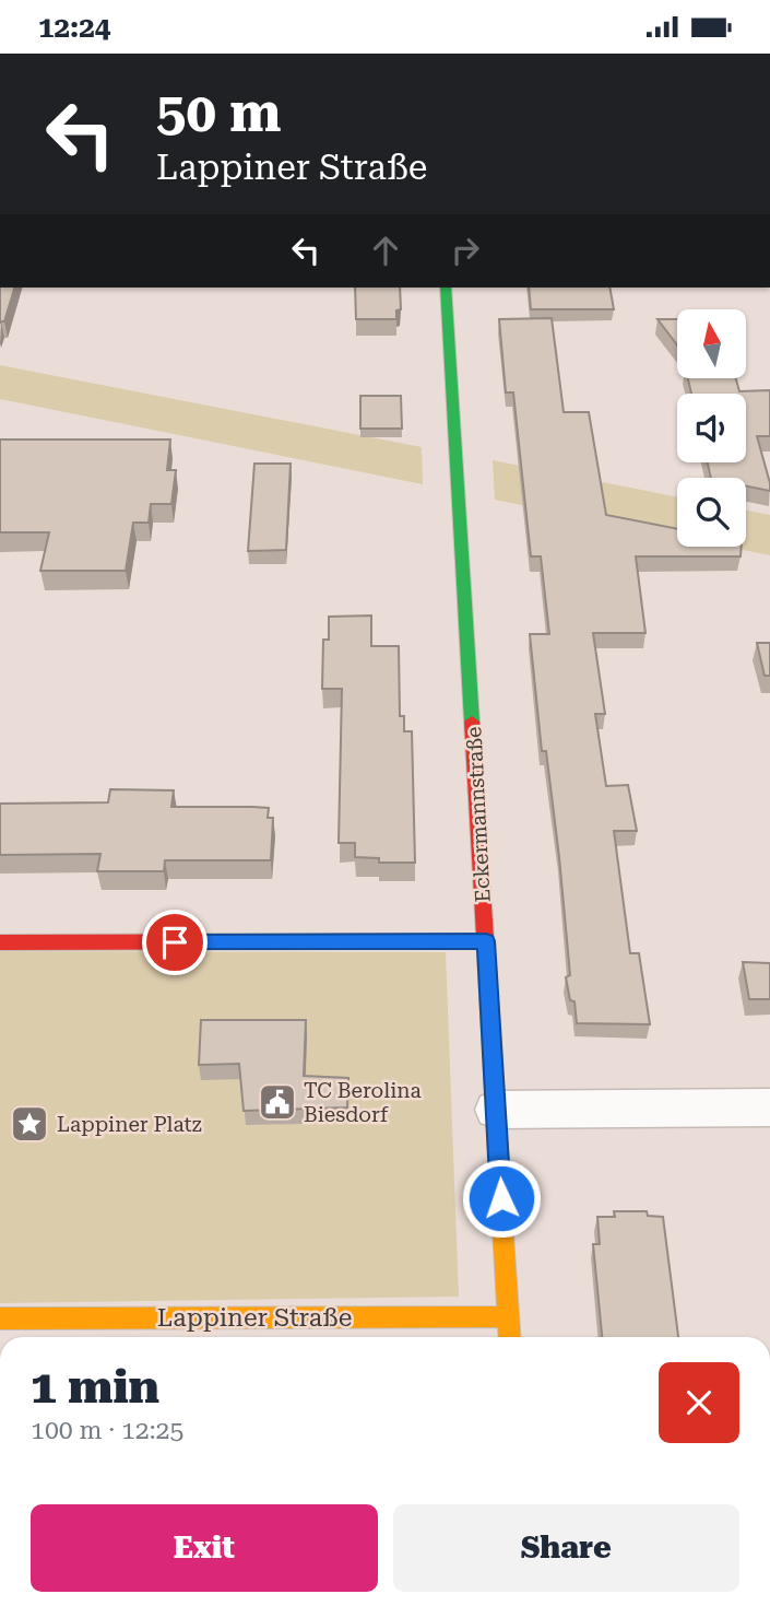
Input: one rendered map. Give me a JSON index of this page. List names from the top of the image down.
{
  "streets": {
    "street": ["Eckermannstraße", "Lappiner Straße"]
  },
  "crossings": [
    ["Eckermannstraße", "Lappiner Straße"]
  ],
  "places": {
    "public building": ["TC Berolina Biesdorf"],
    "place": ["Lappiner Platz"]
  },
  "north": "top",
  "page": {
    "status": "12:24",
    "turn": ["50 m", "Lappiner Straße"],
    "heading": ["1 min", "100 m · 12:25"],
    "buttons": ["Exit", "Share"]
  }
}
